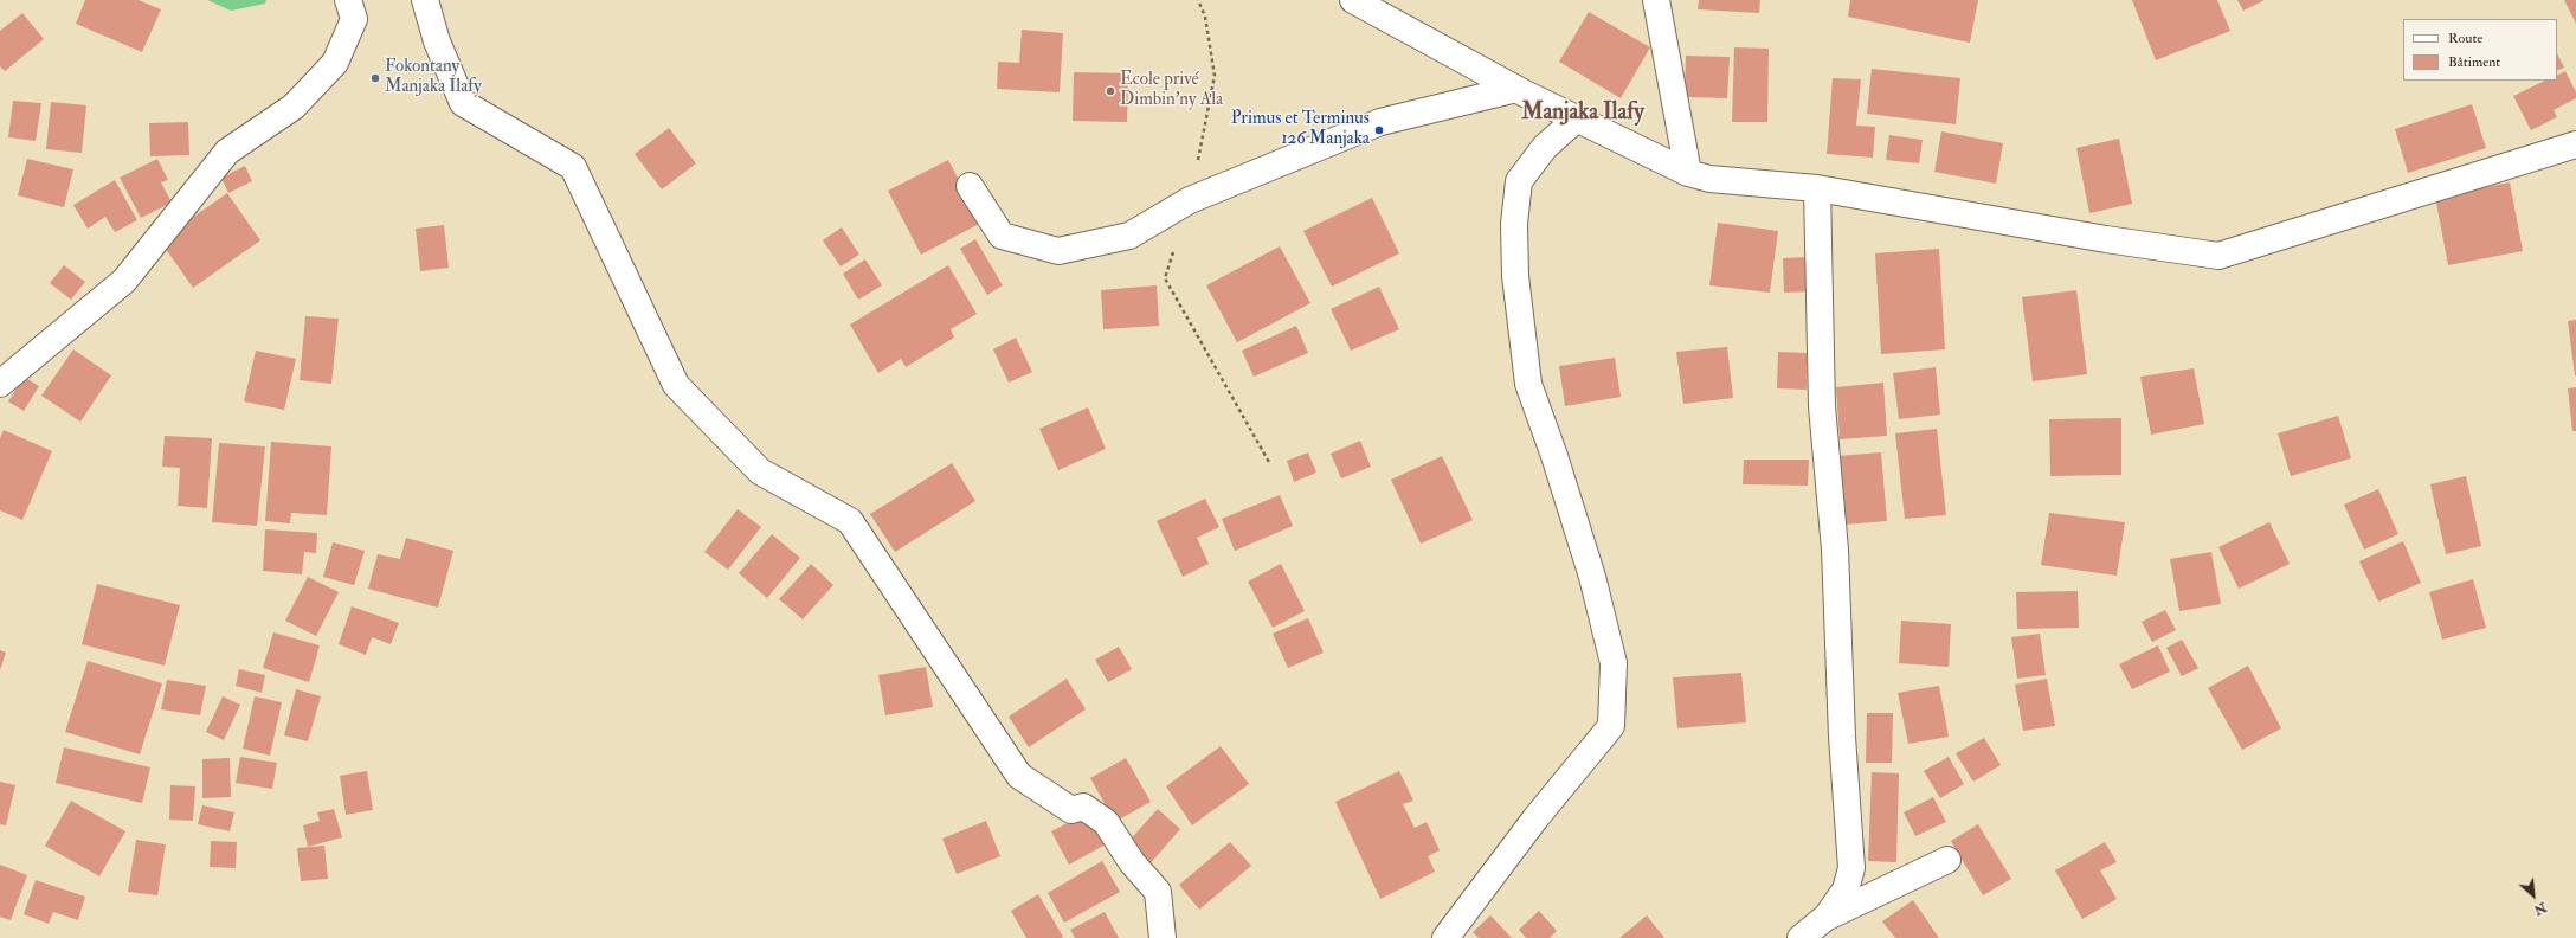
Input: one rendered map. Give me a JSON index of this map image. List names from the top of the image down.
{
  "districts": ["Manjaka Ilafy"],
  "places": ["Fokontany Manjaka Ilafy", "Ecole privé Dimbin'ny Ala", "Primus et Terminus 126 Manjaka"],
  "legend": ["Route", "Bâtiment"],
  "north": "bottom right"
}
